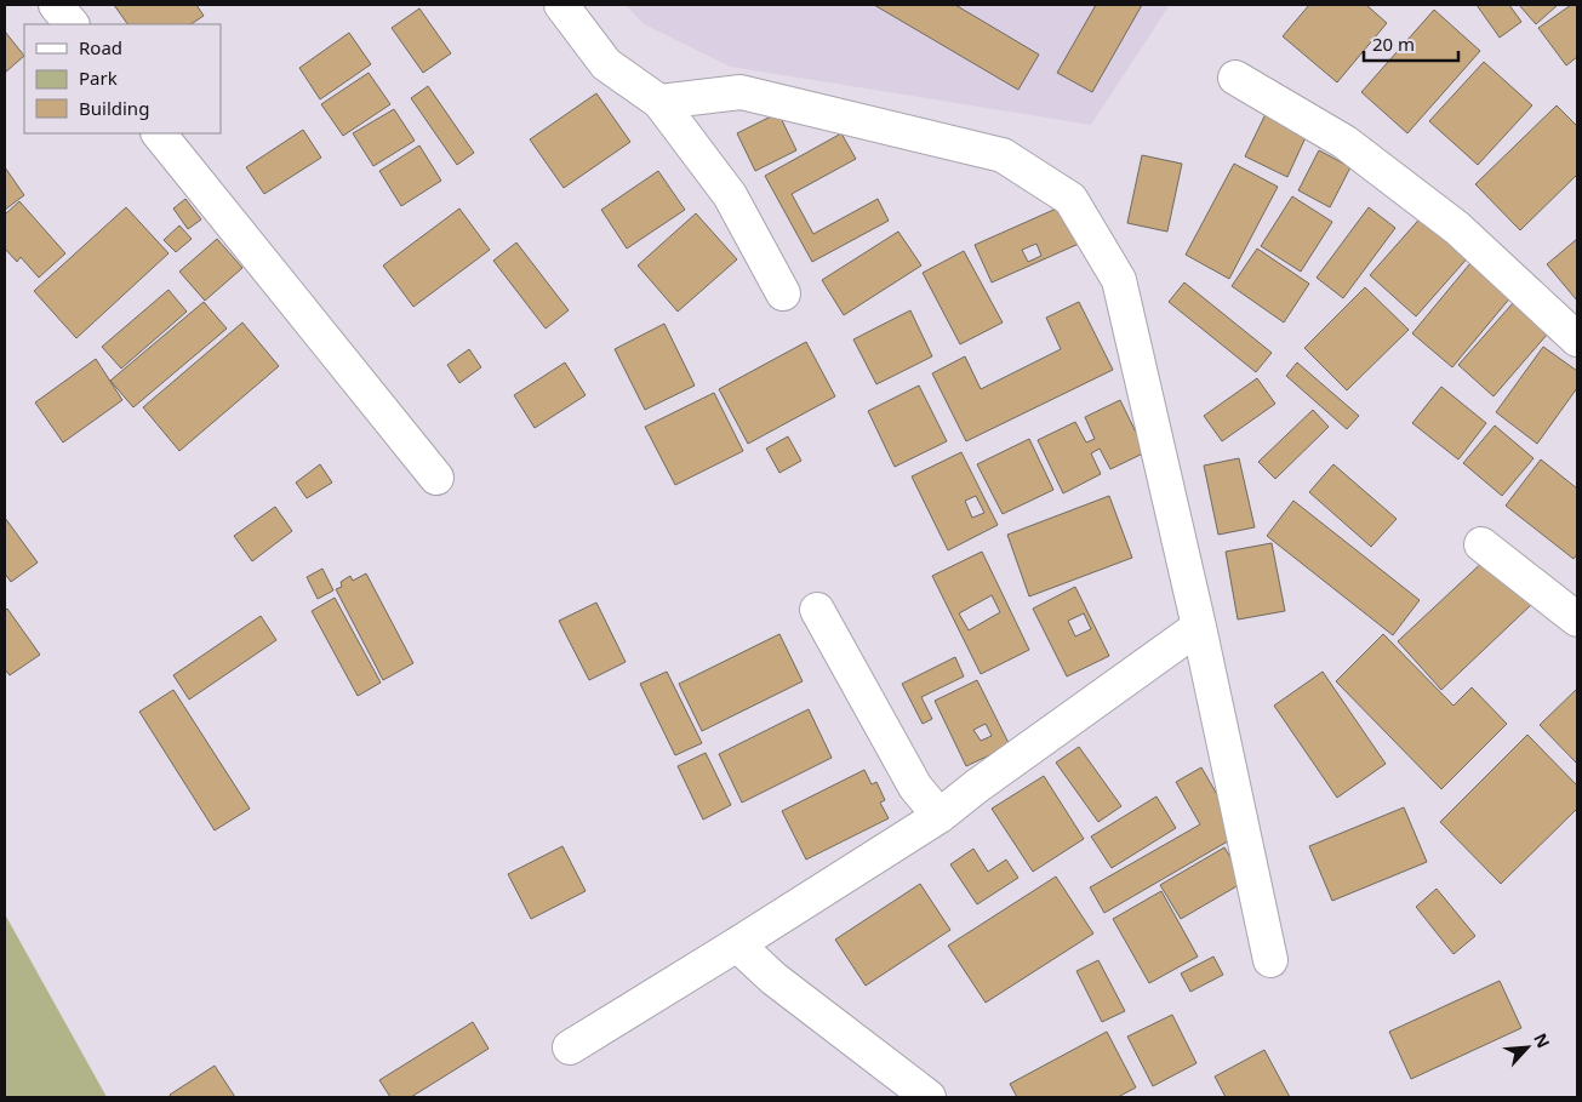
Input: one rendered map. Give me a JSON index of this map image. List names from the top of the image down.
{
  "legend": ["Road", "Park", "Building"],
  "scale_bar": "20 m",
  "north": "top right"
}
